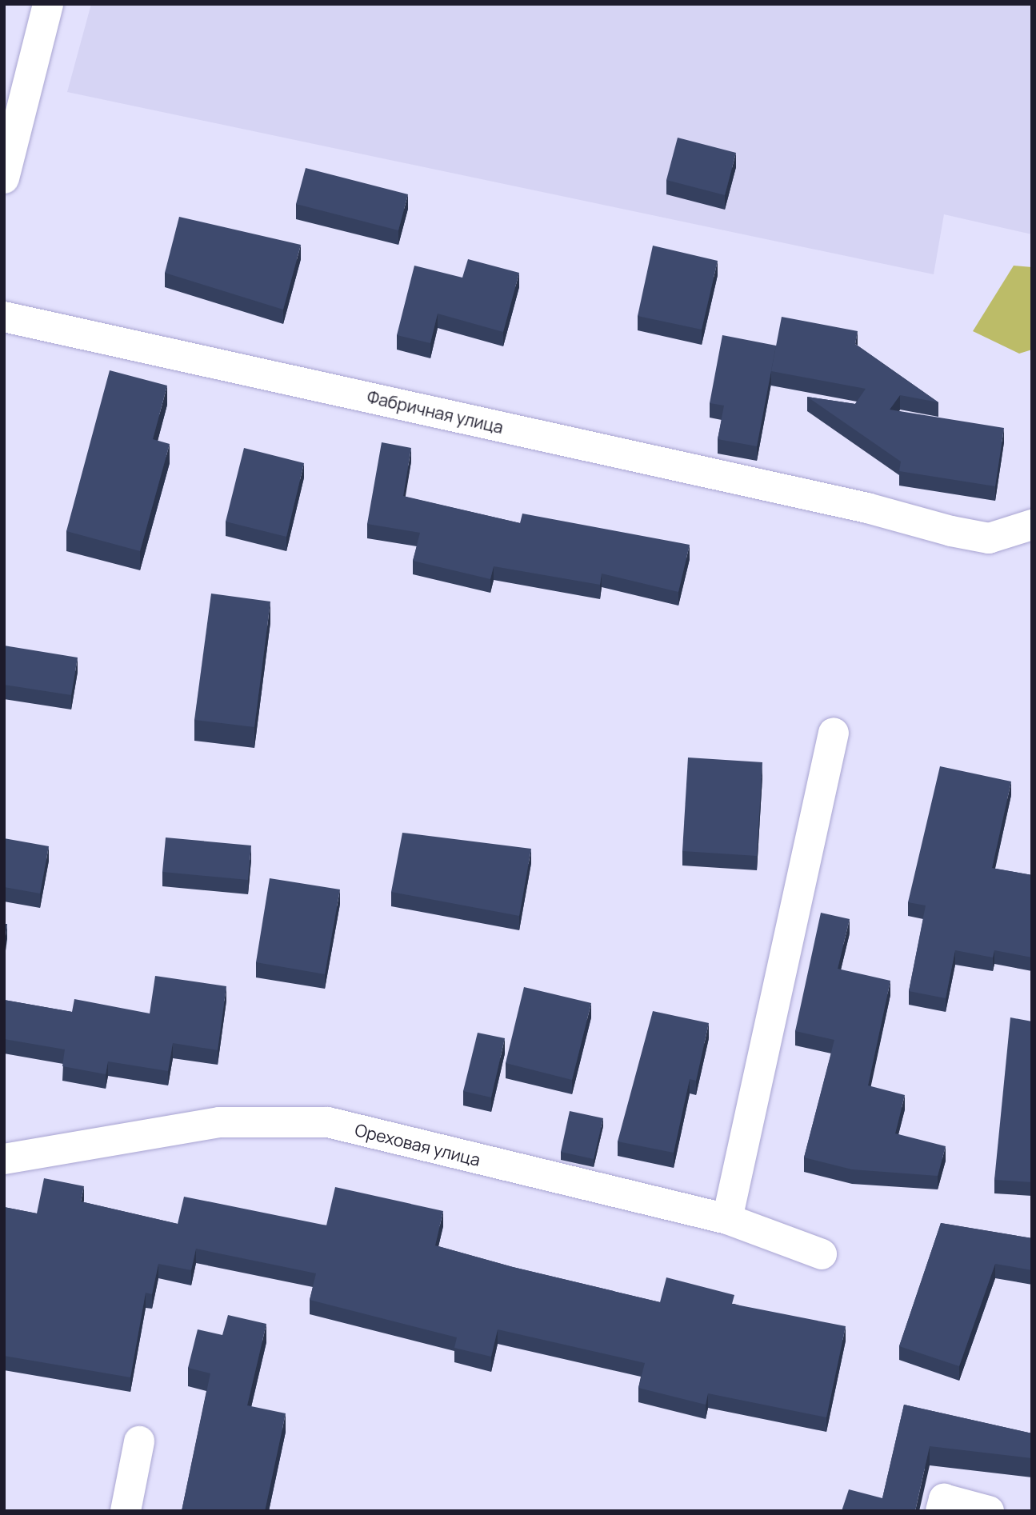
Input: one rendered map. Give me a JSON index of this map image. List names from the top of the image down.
{
  "streets": {
    "street": ["Фабричная улица", "Ореховая улица"]
  }
}
